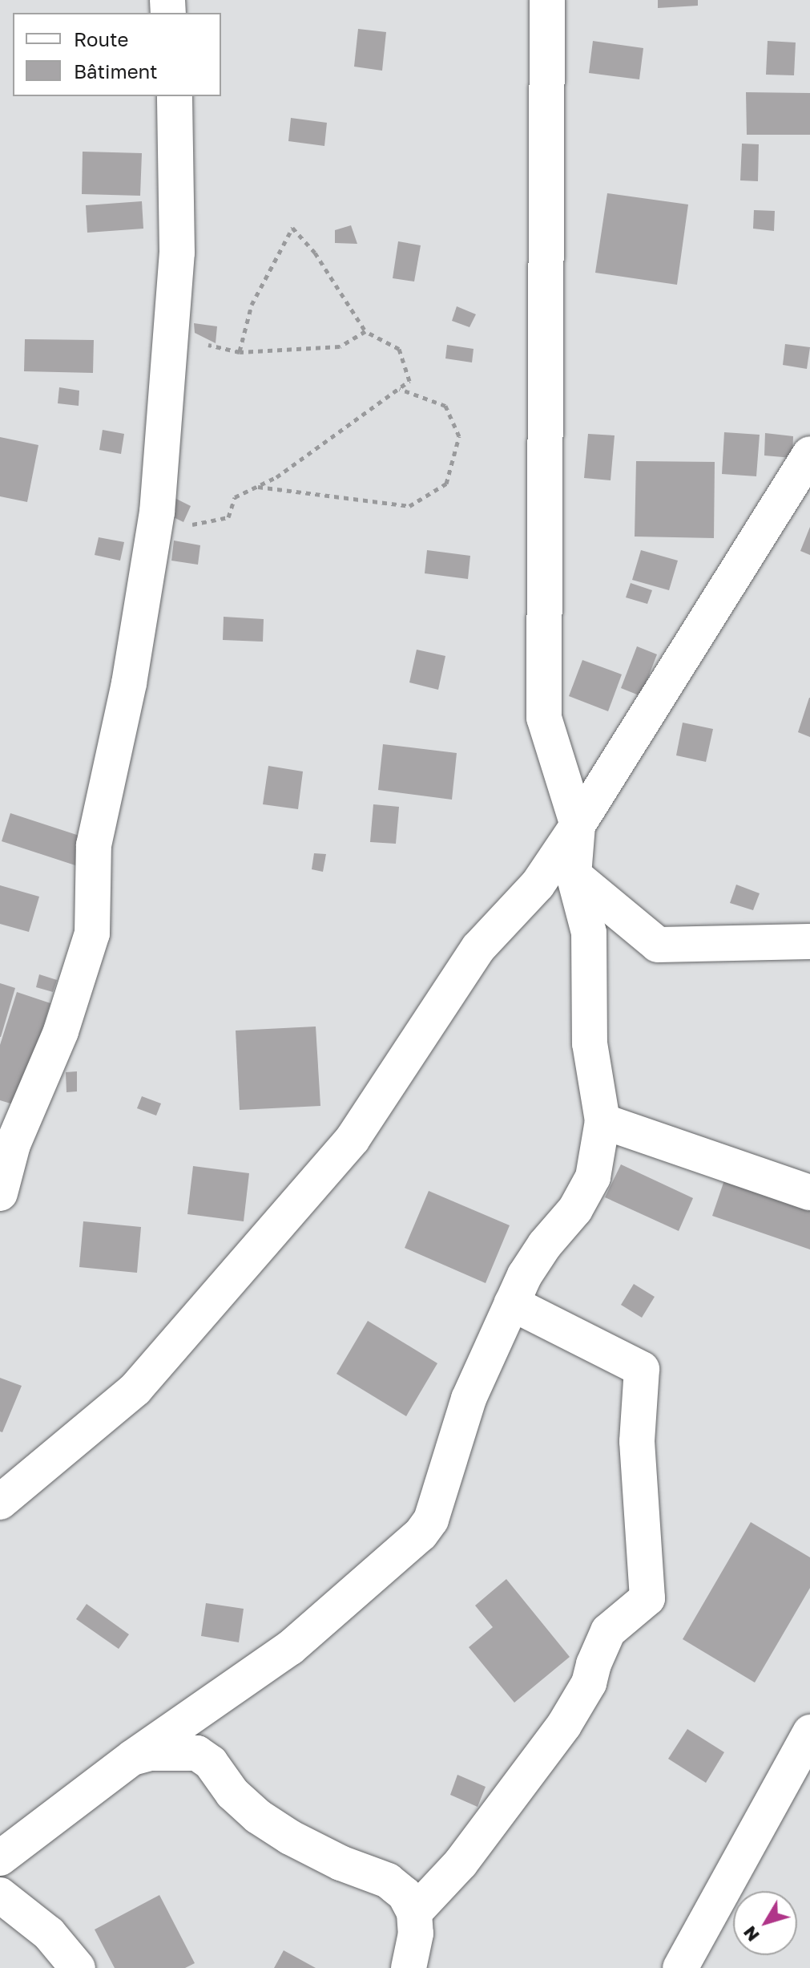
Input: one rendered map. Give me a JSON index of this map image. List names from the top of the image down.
{
  "legend": ["Route", "Bâtiment"],
  "north": "bottom left"
}
